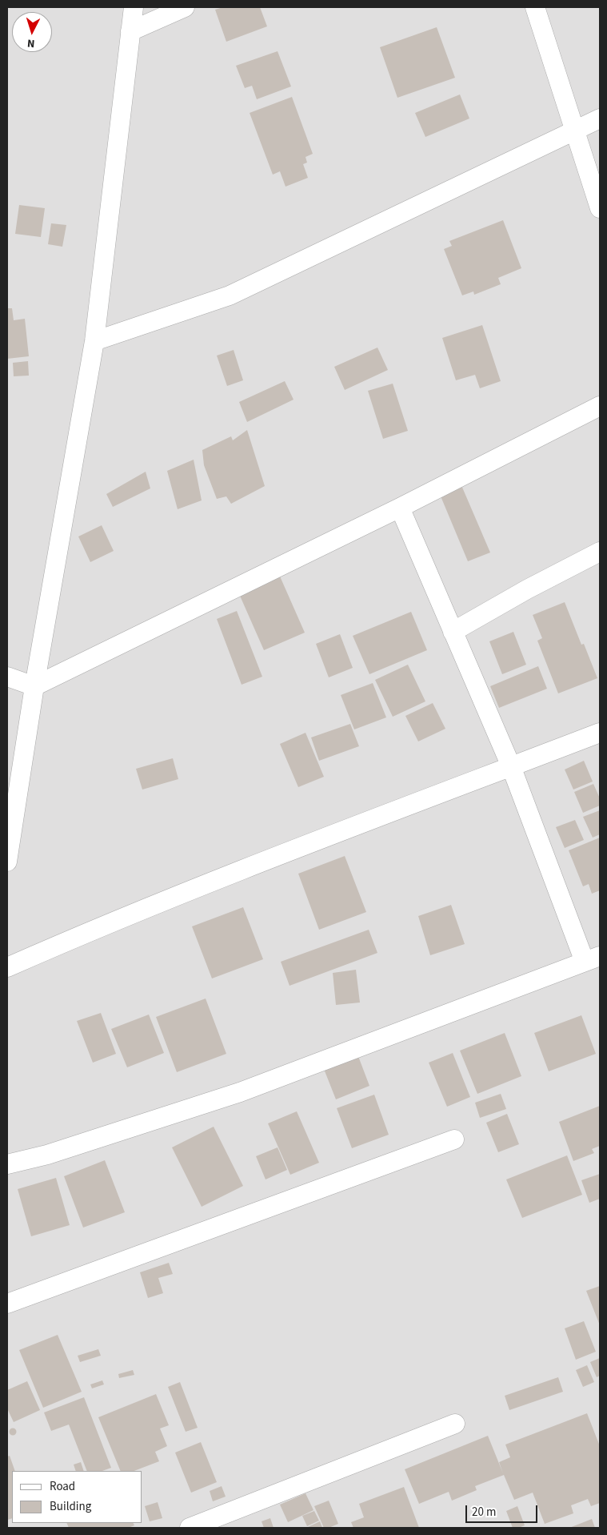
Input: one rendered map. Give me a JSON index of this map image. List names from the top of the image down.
{
  "legend": ["Road", "Building"],
  "scale_bar": "20 m",
  "north": "bottom"
}
